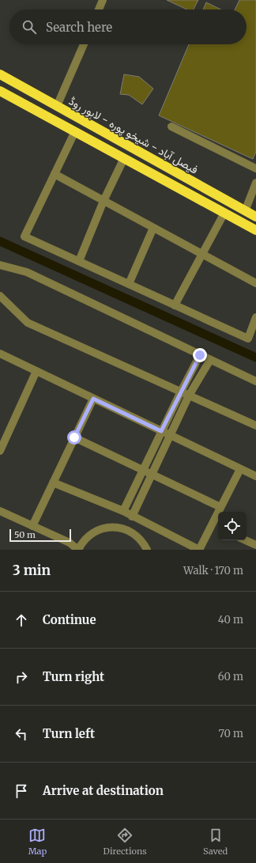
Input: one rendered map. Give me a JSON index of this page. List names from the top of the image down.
{
  "streets": {
    "highway": ["فیصل آباد - شیخو پورہ - لاہور روڈ"]
  },
  "scale_bar": "50 m",
  "page": {
    "search": "Search here",
    "scale": "50 m",
    "heading": ["3 min", "Walk · 170 m"],
    "list": [
      ["Continue", "40 m"],
      ["Turn right", "60 m"],
      ["Turn left", "70 m"],
      "Arrive at destination"
    ],
    "nav": ["Map", "Directions", "Saved"]
  }
}
